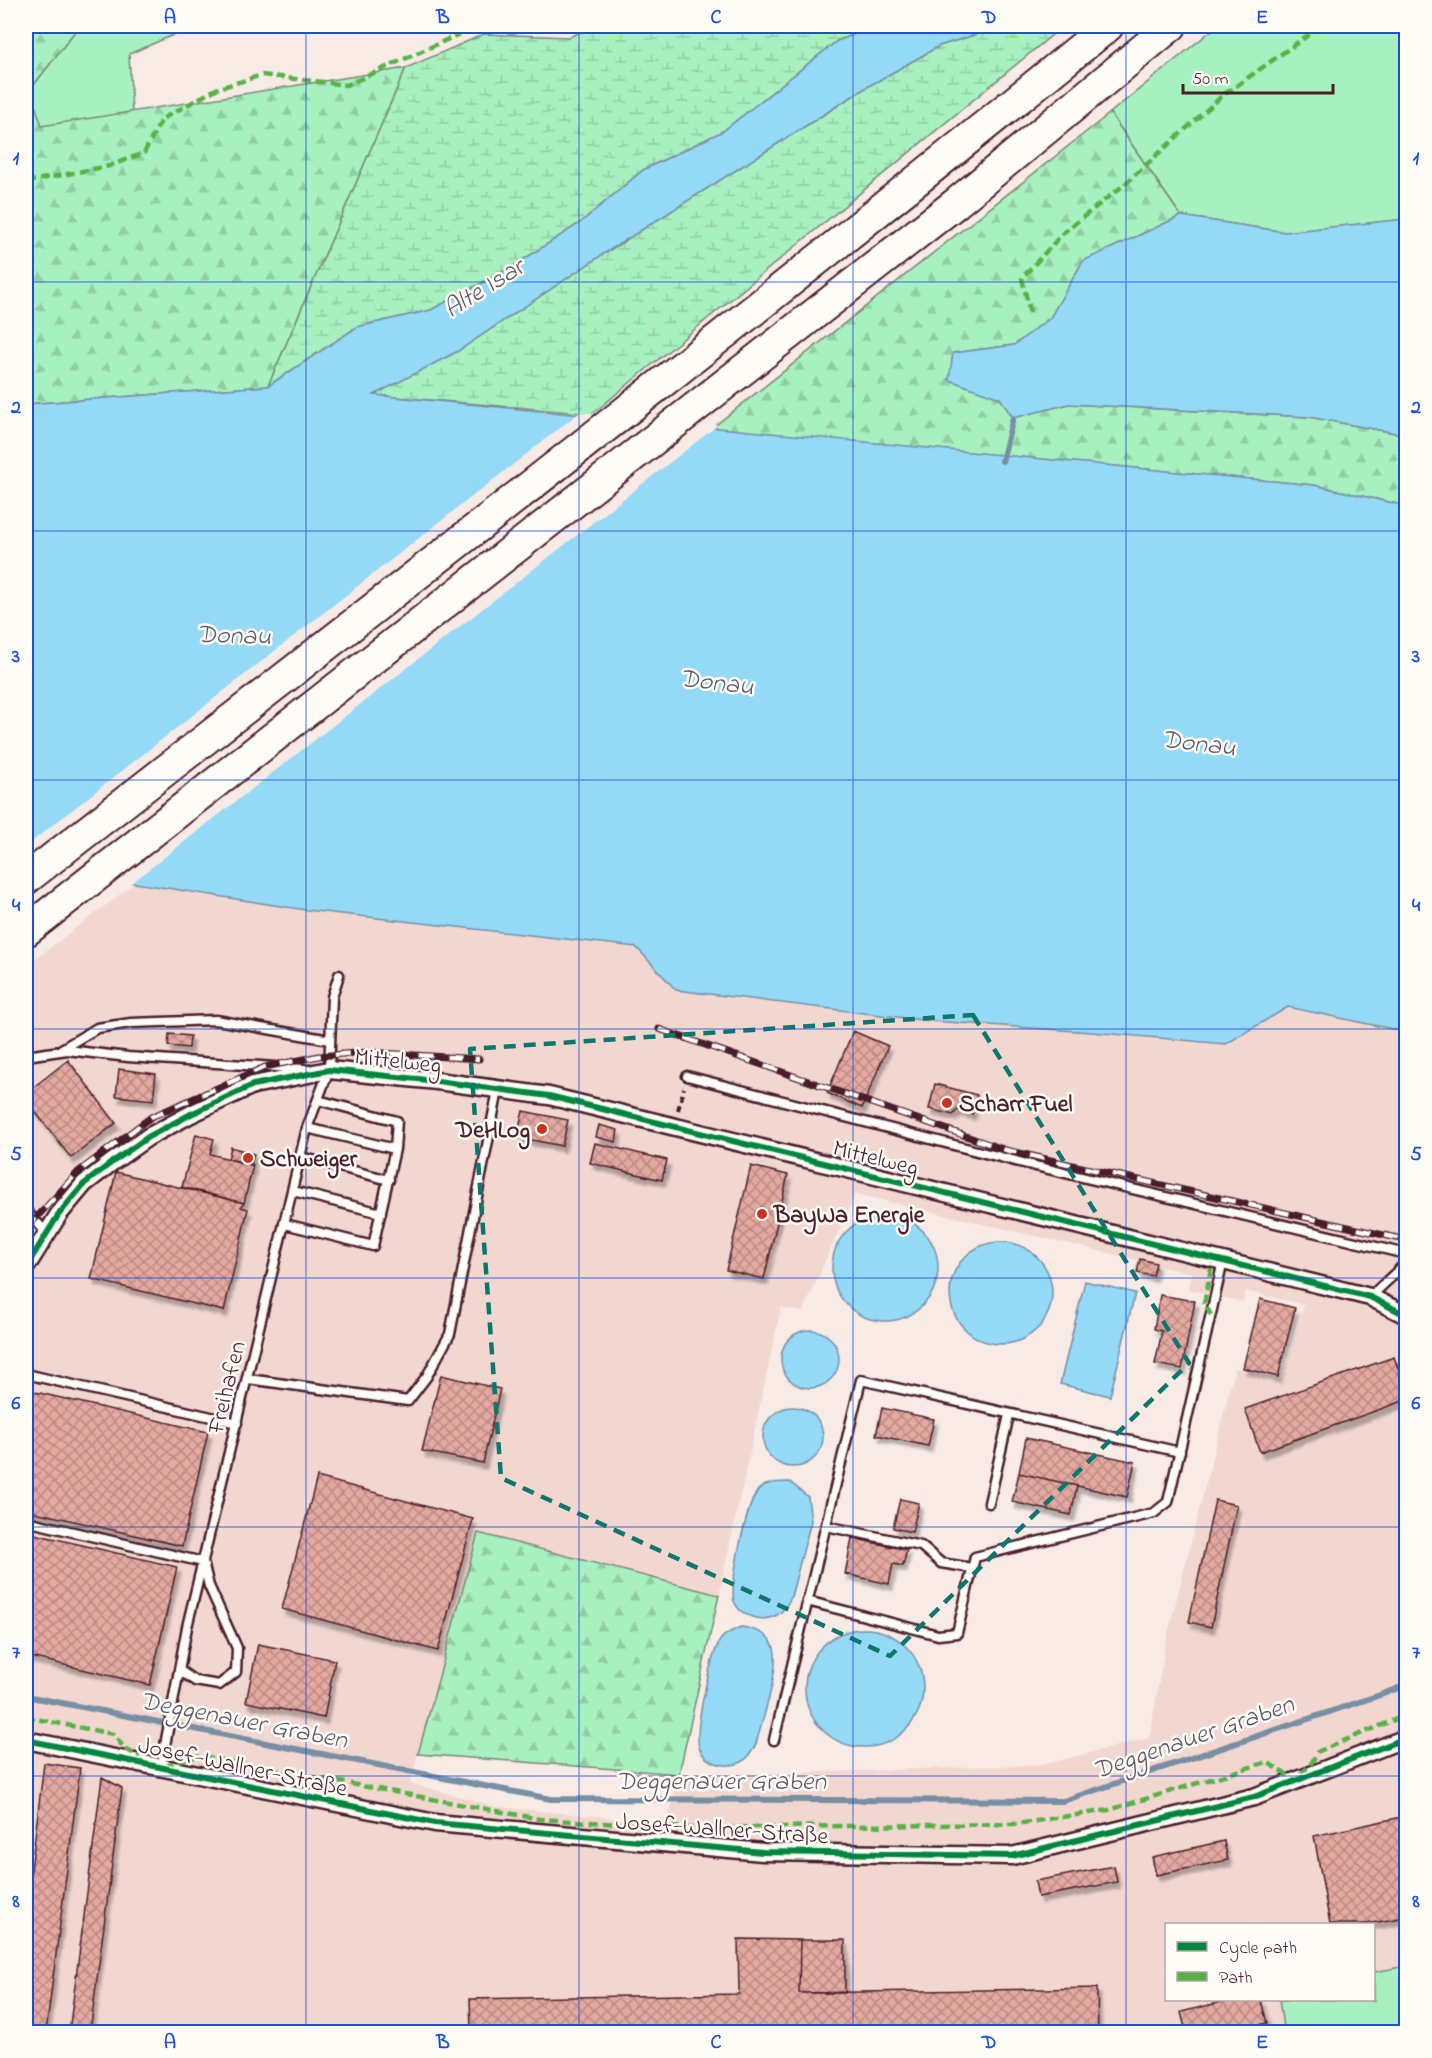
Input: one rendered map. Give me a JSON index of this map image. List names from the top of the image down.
{
  "streets": {
    "street": ["Mittelweg", "Josef-Wallner-Straße"],
    "lane": ["Freihafen"]
  },
  "crossings": [
    ["Mittelweg", "Freihafen"],
    ["Freihafen", "Josef-Wallner-Straße"]
  ],
  "water": ["Alte Isar", "Donau", "Deggenauer Graben"],
  "places": [
    "Scharr Fuel",
    "DeHLog",
    "Schweiger",
    "BayWa Energie"
  ],
  "legend": ["Cycle path", "Path"],
  "scale_bar": "50 m",
  "grid": {
    "columns": [
      "A",
      "B",
      "C",
      "D",
      "E"
    ],
    "rows": [
      "1",
      "2",
      "3",
      "4",
      "5",
      "6",
      "7",
      "8"
    ]
  }
}
